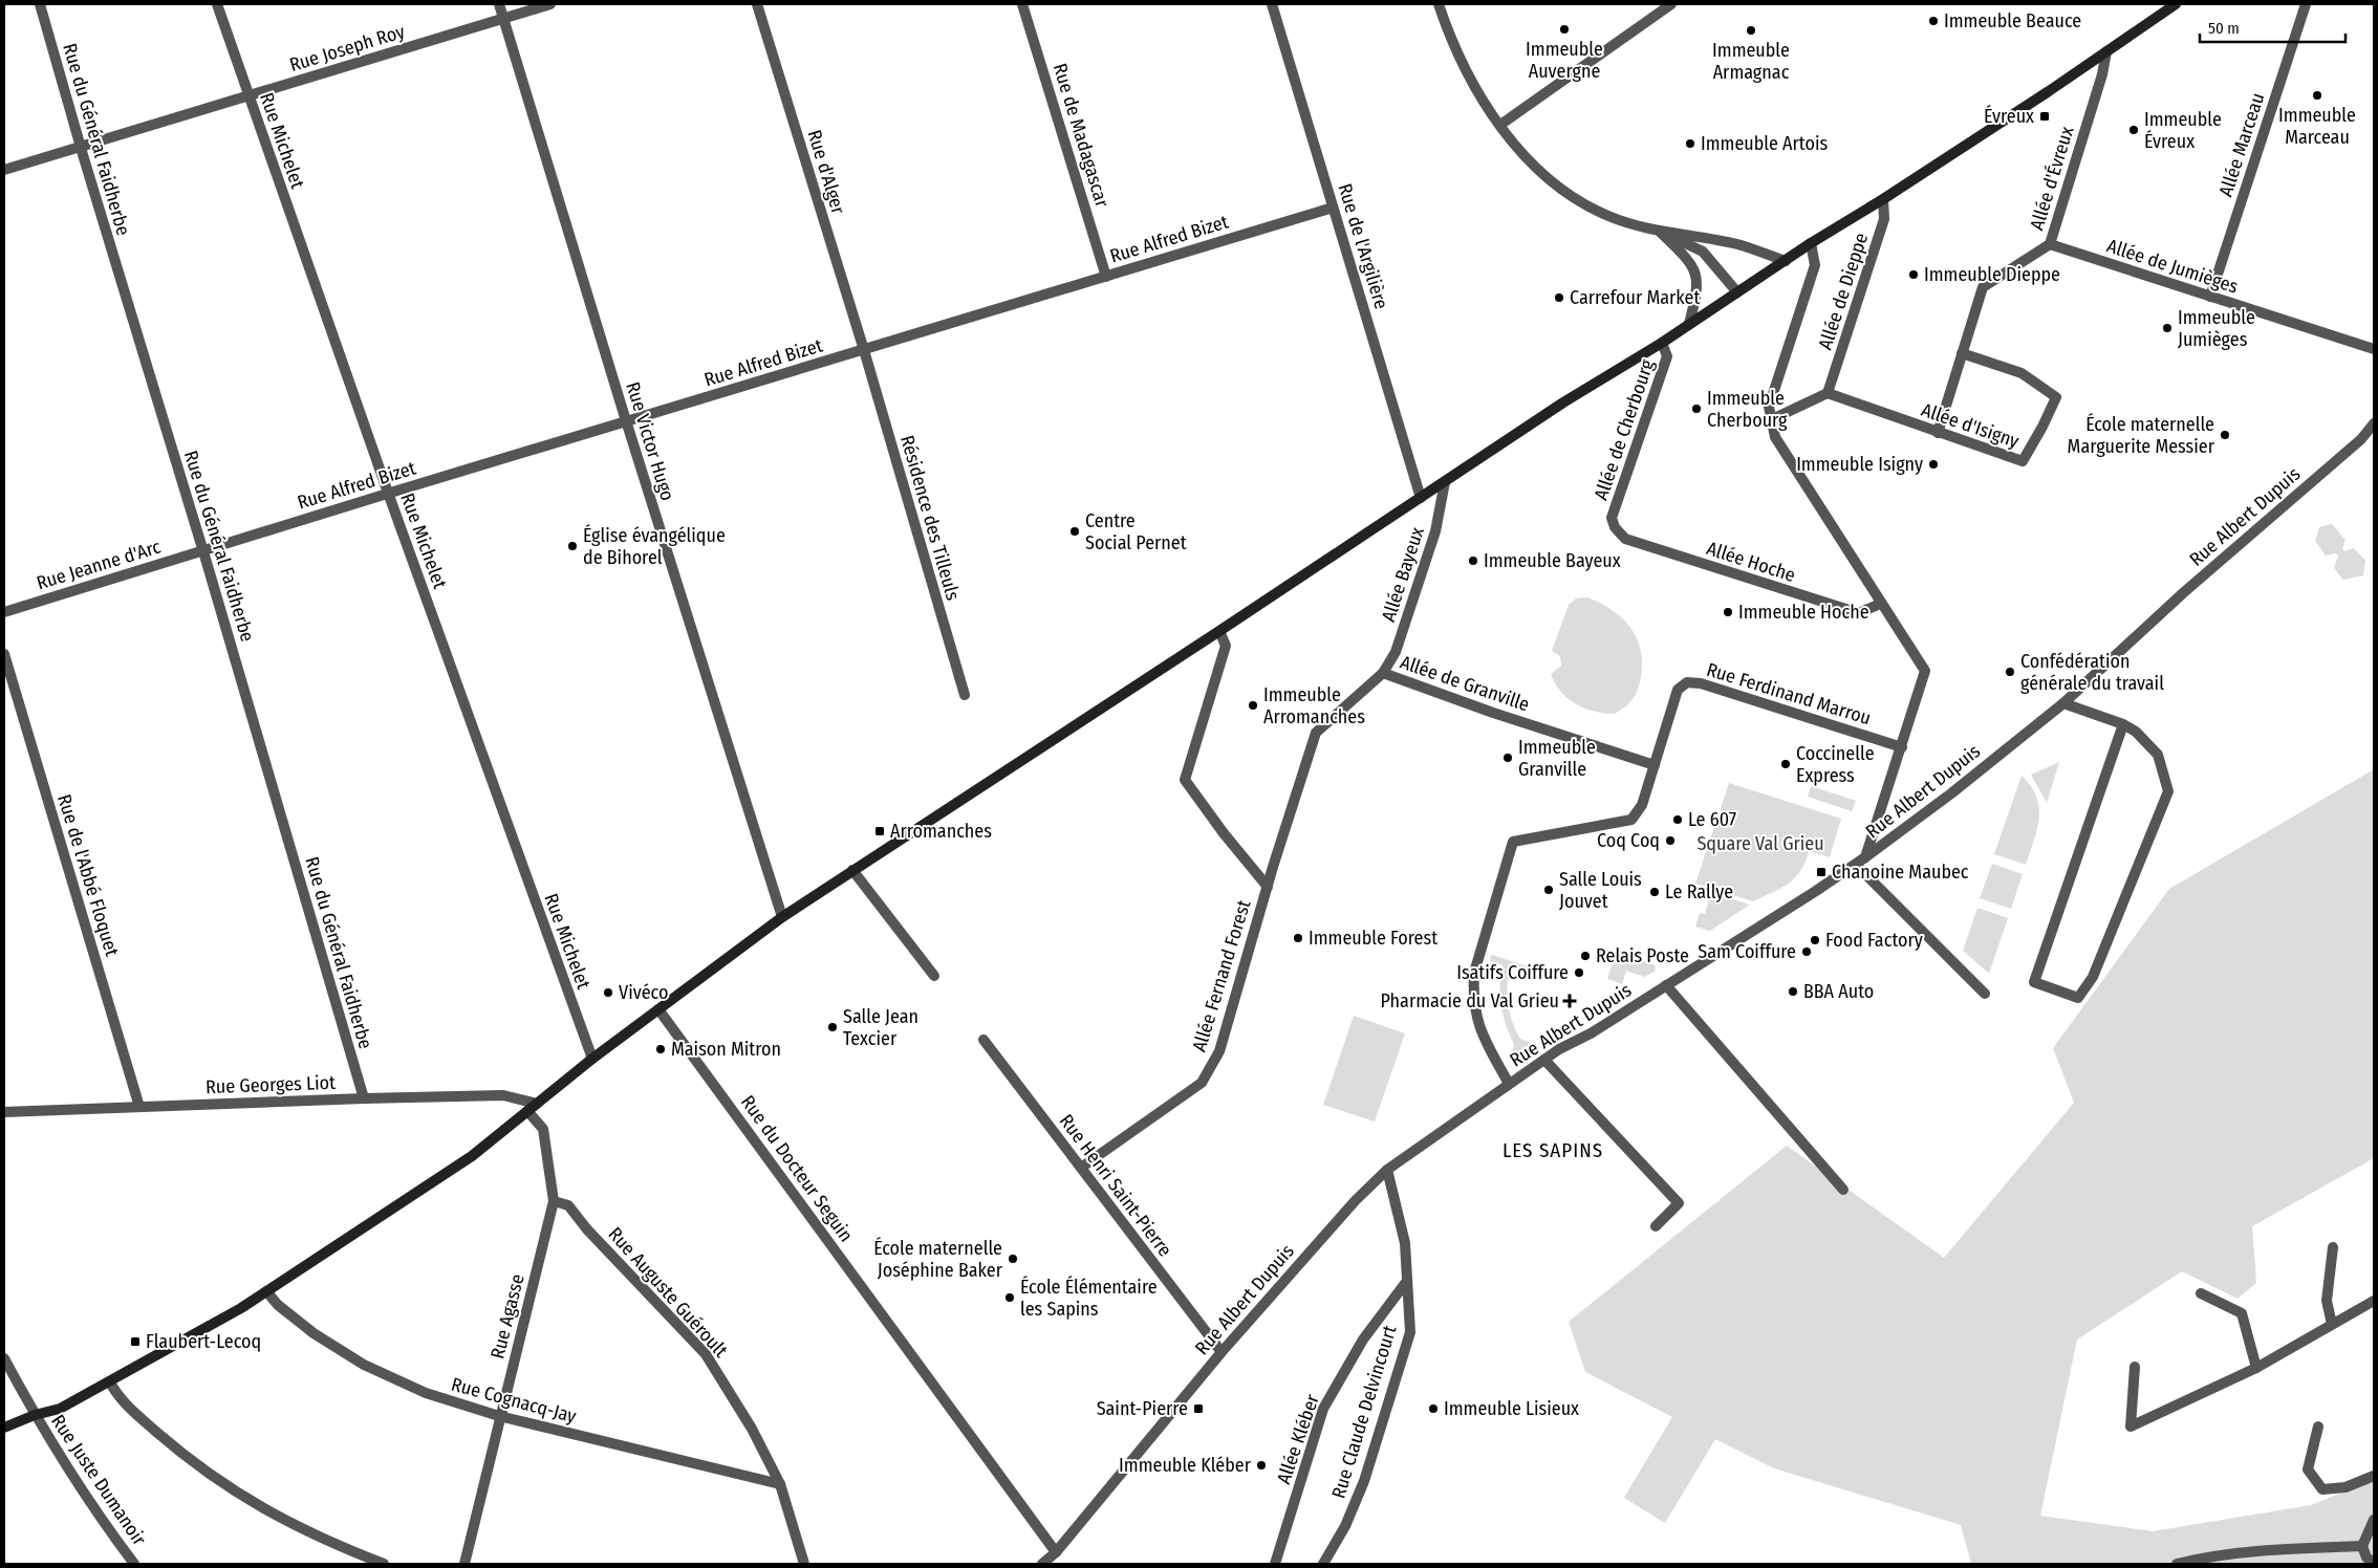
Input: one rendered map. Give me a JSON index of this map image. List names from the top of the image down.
{
  "streets": {
    "street": [
      "Rue Joseph Roy",
      "Rue de Madagascar",
      "Rue du Général Faidherbe",
      "Rue Michelet",
      "Allée Marceau",
      "Rue d'Alger",
      "Allée d'Évreux",
      "Rue Alfred Bizet",
      "Rue de l'Argilière",
      "Allée de Jumièges",
      "Allée de Dieppe",
      "Allée d'Isigny",
      "Allée de Cherbourg",
      "Rue Victor Hugo",
      "Rue Albert Dupuis",
      "Résidence des Tilleuls",
      "Allée Hoche",
      "Rue Jeanne d'Arc",
      "Allée Bayeux",
      "Allée de Granville",
      "Rue Ferdinand Marrou",
      "Rue de l'Abbé Floquet",
      "Allée Fernand Forest",
      "Rue Georges Liot",
      "Rue du Docteur Seguin",
      "Rue Henri Saint-Pierre",
      "Rue Auguste Guéroult",
      "Rue Agasse",
      "Rue Cognacq-Jay",
      "Rue Claude Delvincourt",
      "Allée Kléber",
      "Rue Juste Dumanoir"
    ]
  },
  "crossings": [
    ["Rue Joseph Roy", "Rue du Général Faidherbe"],
    ["Rue Joseph Roy", "Rue Michelet"],
    ["Rue Joseph Roy", "Rue Victor Hugo"],
    ["Rue de Madagascar", "Rue Alfred Bizet"],
    ["Rue du Général Faidherbe", "Rue Alfred Bizet"],
    ["Rue du Général Faidherbe", "Rue Jeanne d'Arc"],
    ["Rue du Général Faidherbe", "Rue Georges Liot"],
    ["Rue Michelet", "Rue Alfred Bizet"],
    ["Allée Marceau", "Allée de Jumièges"],
    ["Rue d'Alger", "Rue Alfred Bizet"],
    ["Rue d'Alger", "Résidence des Tilleuls"],
    ["Allée d'Évreux", "Allée de Jumièges"],
    ["Allée d'Évreux", "Allée d'Isigny"],
    ["Rue Alfred Bizet", "Rue de l'Argilière"],
    ["Rue Alfred Bizet", "Rue Victor Hugo"],
    ["Rue Alfred Bizet", "Résidence des Tilleuls"],
    ["Rue Alfred Bizet", "Rue Jeanne d'Arc"],
    ["Allée de Dieppe", "Allée d'Isigny"],
    ["Allée de Cherbourg", "Allée Hoche"],
    ["Rue Albert Dupuis", "Rue Ferdinand Marrou"],
    ["Rue Albert Dupuis", "Rue du Docteur Seguin"],
    ["Rue Albert Dupuis", "Rue Henri Saint-Pierre"],
    ["Rue Albert Dupuis", "Rue Claude Delvincourt"],
    ["Allée Bayeux", "Allée de Granville"],
    ["Allée de Granville", "Rue Ferdinand Marrou"],
    ["Allée de Granville", "Allée Fernand Forest"],
    ["Rue de l'Abbé Floquet", "Rue Georges Liot"],
    ["Allée Fernand Forest", "Rue Henri Saint-Pierre"],
    ["Rue Auguste Guéroult", "Rue Agasse"],
    ["Rue Auguste Guéroult", "Rue Cognacq-Jay"],
    ["Rue Agasse", "Rue Cognacq-Jay"],
    ["Rue Claude Delvincourt", "Allée Kléber"]
  ],
  "districts": ["LES SAPINS"],
  "parks": ["Square Val Grieu"],
  "places": {
    "other": [
      "Immeuble Beauce",
      "Immeuble Auvergne",
      "Immeuble Armagnac",
      "Immeuble Marceau",
      "Immeuble Évreux",
      "Immeuble Artois",
      "Immeuble Dieppe",
      "Carrefour Market",
      "Immeuble Jumièges",
      "Immeuble Cherbourg",
      "École maternelle Marguerite Messier",
      "Immeuble Isigny",
      "Centre Social Pernet",
      "Église évangélique de Bihorel",
      "Immeuble Bayeux",
      "Immeuble Hoche",
      "Confédération générale du travail",
      "Immeuble Arromanches",
      "Immeuble Granville",
      "Coccinelle Express",
      "Le 607",
      "Coq Coq",
      "Salle Louis Jouvet",
      "Le Rallye",
      "Immeuble Forest",
      "Food Factory",
      "Sam Coiffure",
      "Relais Poste",
      "Isatifs Coiffure",
      "BBA Auto",
      "Vivéco",
      "Salle Jean Texcier",
      "Maison Mitron",
      "École maternelle Joséphine Baker",
      "École Élémentaire les Sapins",
      "Immeuble Lisieux",
      "Immeuble Kléber"
    ],
    "transit": [
      "Évreux",
      "Arromanches",
      "Chanoine Maubec",
      "Flaubert-Lecoq",
      "Saint-Pierre"
    ],
    "health": ["Pharmacie du Val Grieu"]
  },
  "scale_bar": "50 m"
}
